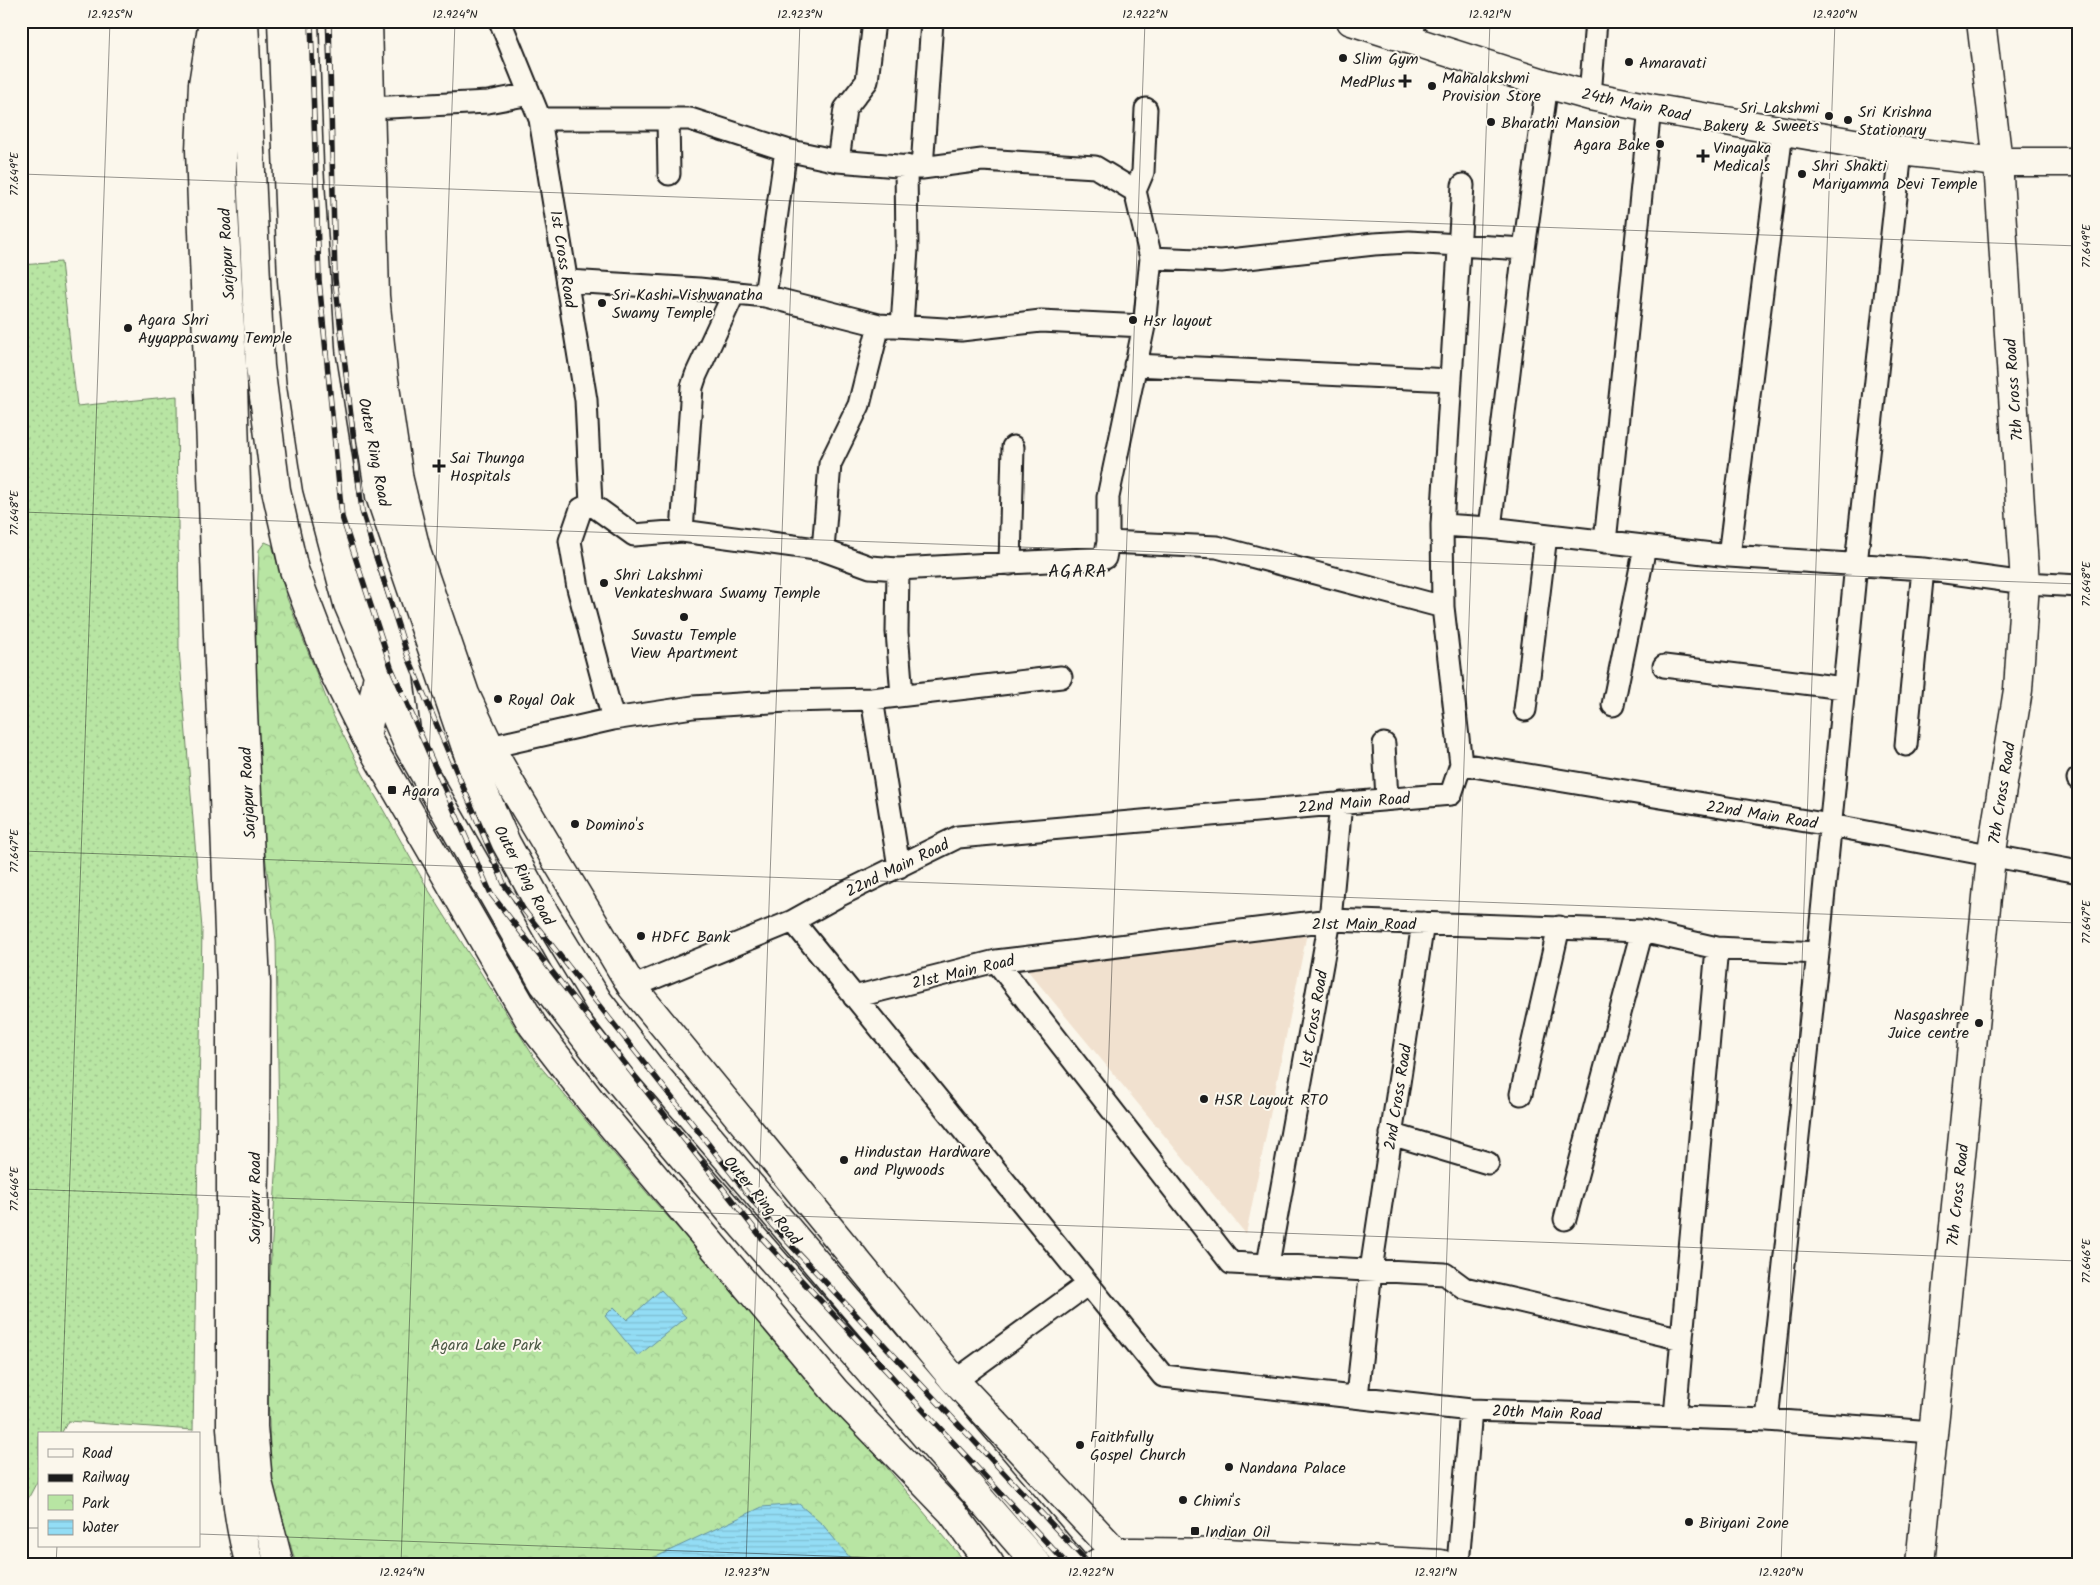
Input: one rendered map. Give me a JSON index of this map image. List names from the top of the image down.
{
  "streets": {
    "main road": [
      "24th Main Road",
      "Sarjapur Road",
      "7th Cross Road",
      "Outer Ring Road"
    ],
    "street": [
      "1st Cross Road",
      "22nd Main Road",
      "21st Main Road",
      "2nd Cross Road",
      "20th Main Road"
    ]
  },
  "crossings": [
    ["24th Main Road", "7th Cross Road"],
    ["1st Cross Road", "22nd Main Road"],
    ["1st Cross Road", "21st Main Road"],
    ["7th Cross Road", "22nd Main Road"],
    ["7th Cross Road", "20th Main Road"],
    ["21st Main Road", "2nd Cross Road"],
    ["2nd Cross Road", "20th Main Road"]
  ],
  "districts": ["AGARA"],
  "parks": ["Agara Lake Park"],
  "places": {
    "other": [
      "Slim Gym",
      "Amaravati",
      "Mahalakshmi Provision Store",
      "Sri Lakshmi Bakery & Sweets",
      "Sri Krishna Stationary",
      "Bharathi Mansion",
      "Agara Bake",
      "Shri Shakti Mariyamma Devi Temple",
      "Sri Kashi Vishwanatha Swamy Temple",
      "Hsr layout",
      "Agara Shri Ayyappaswamy Temple",
      "Shri Lakshmi Venkateshwara Swamy Temple",
      "Suvastu Temple View Apartment",
      "Royal Oak",
      "Domino's",
      "HDFC Bank",
      "Nasgashree Juice centre",
      "HSR Layout RTO",
      "Hindustan Hardware and Plywoods",
      "Faithfully Gospel Church",
      "Nandana Palace",
      "Chimi's",
      "Biriyani Zone"
    ],
    "health": ["MedPlus", "Vinayaka Medicals", "Sai Thunga Hospitals"],
    "transit": ["Agara", "Indian Oil"]
  },
  "legend": [
    "Road",
    "Railway",
    "Park",
    "Water"
  ],
  "coordinates": [
    "12.925°N",
    "12.924°N",
    "12.923°N",
    "12.922°N",
    "12.921°N",
    "12.920°N",
    "77.649°E",
    "77.648°E",
    "77.647°E",
    "77.646°E"
  ]
}
